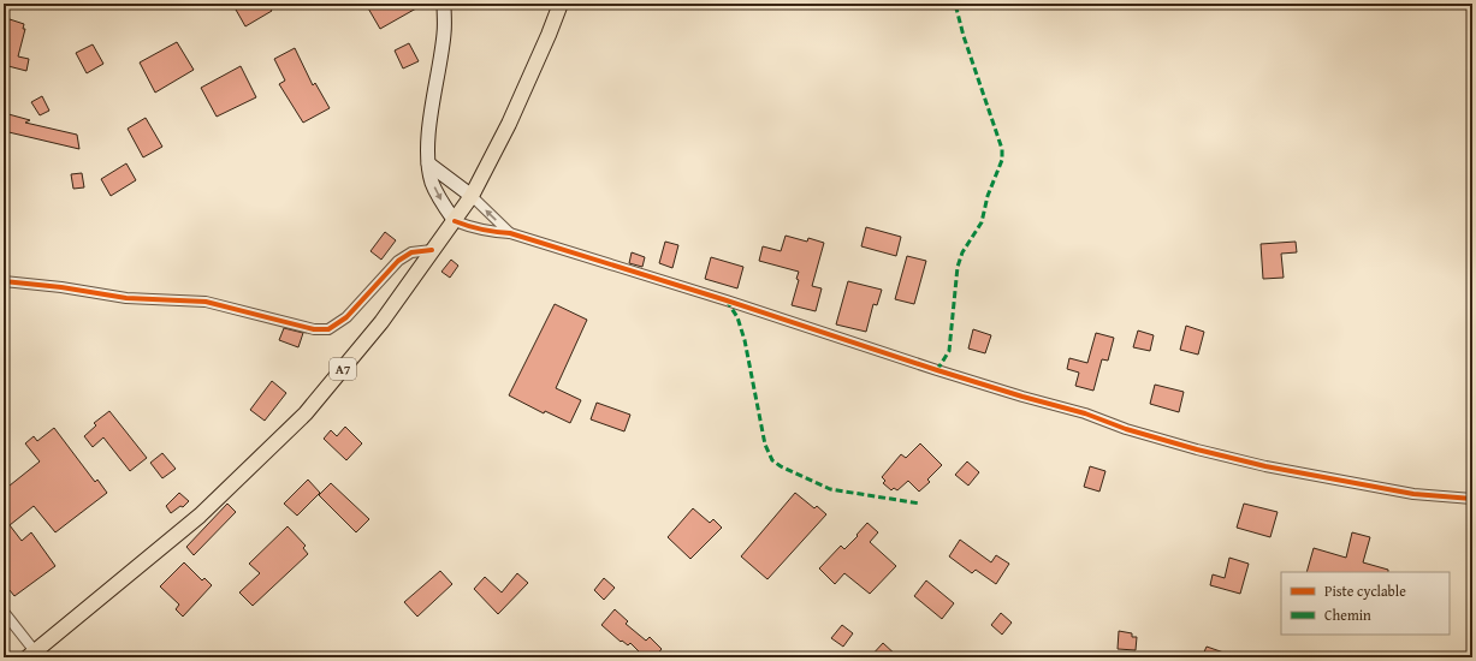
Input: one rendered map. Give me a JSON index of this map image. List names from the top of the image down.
{
  "streets": {
    "main road": ["A7"]
  },
  "legend": ["Piste cyclable", "Chemin"]
}
